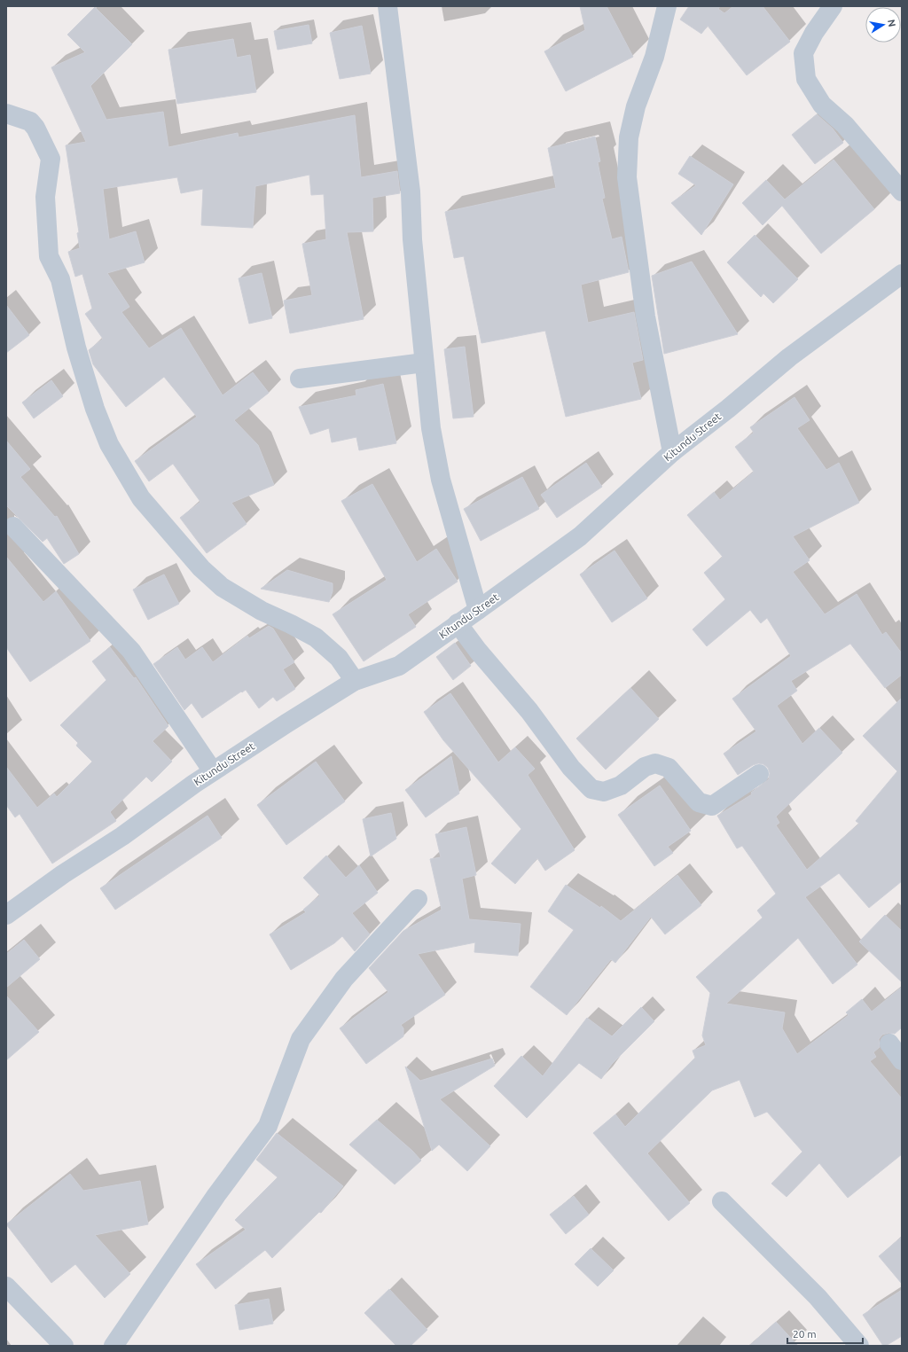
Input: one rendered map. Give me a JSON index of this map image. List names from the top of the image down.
{
  "streets": {
    "street": ["Kitundu Street"]
  },
  "scale_bar": "20 m",
  "north": "right"
}
